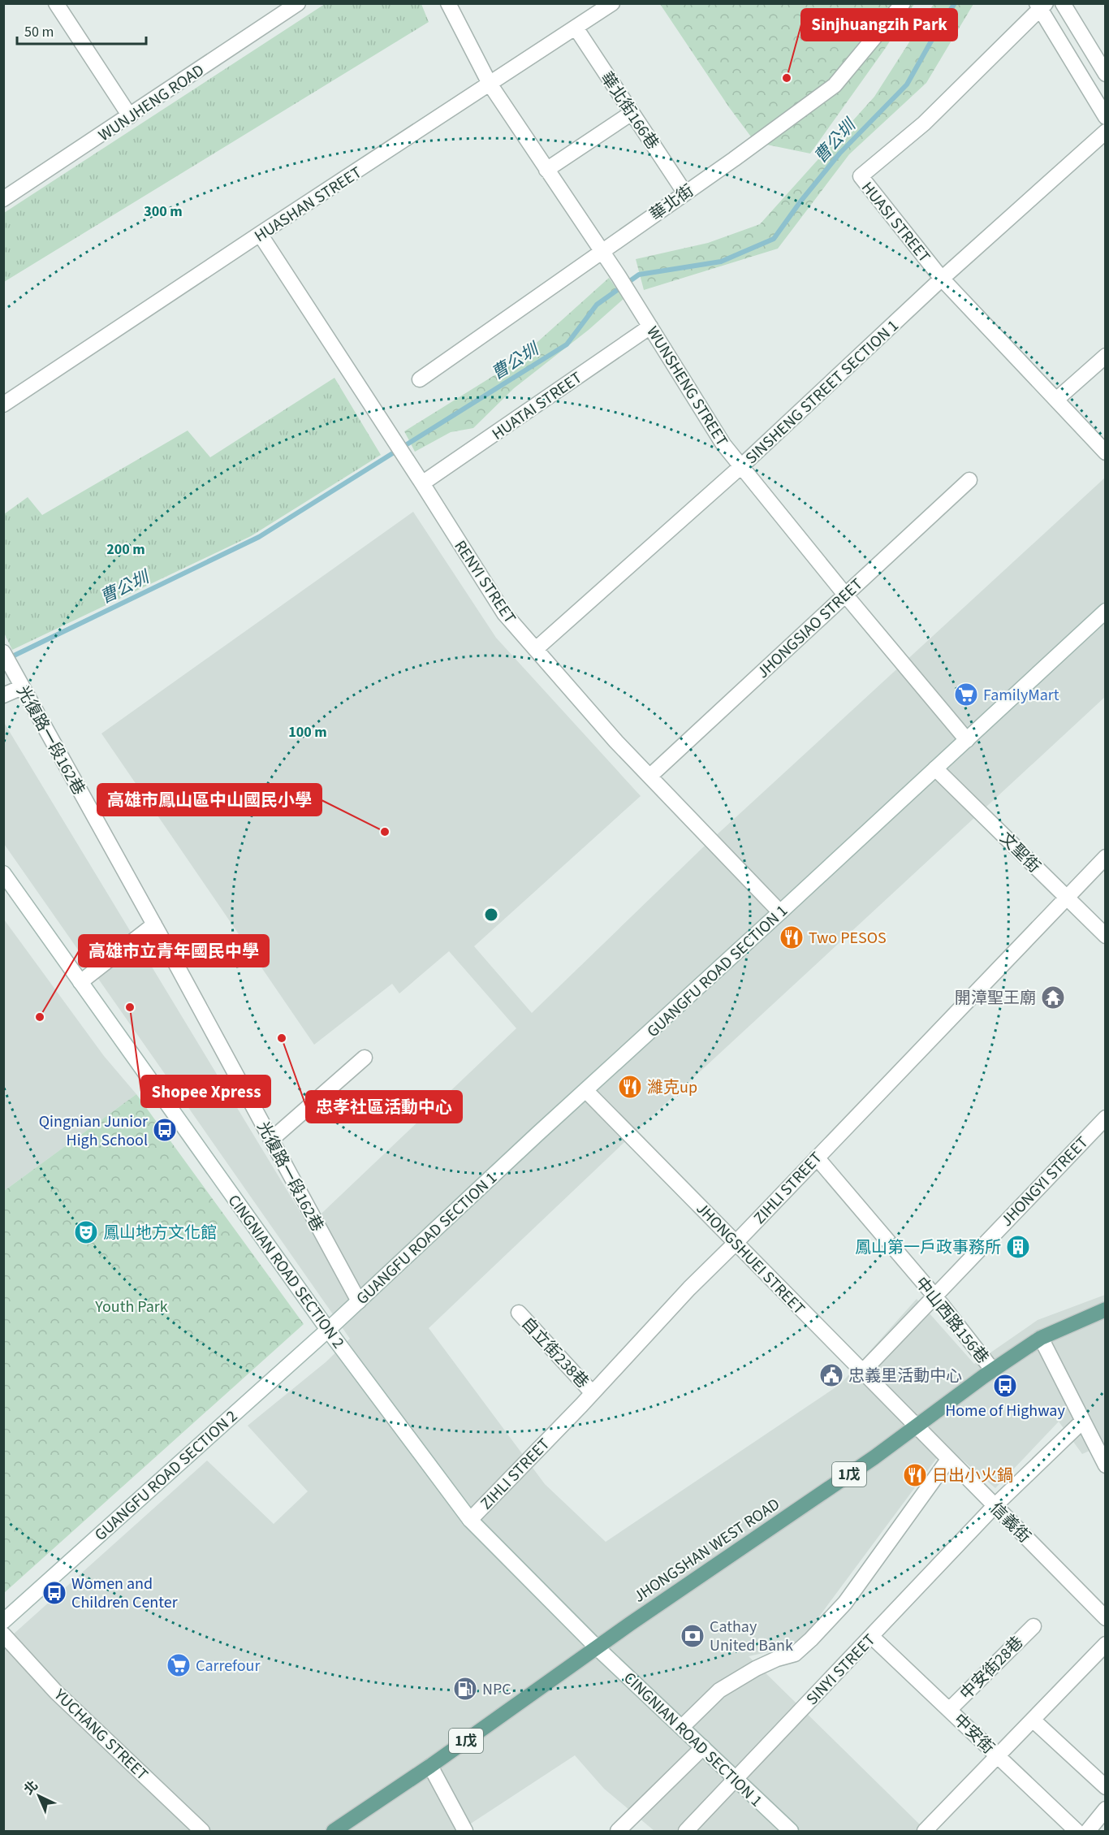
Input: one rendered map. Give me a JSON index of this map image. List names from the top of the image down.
{
  "streets": {
    "main road": ["1戊", "JHONGSHAN WEST ROAD"],
    "street": [
      "WUNJHENG ROAD",
      "華北街166巷",
      "華北街",
      "HUASHAN STREET",
      "HUASI STREET",
      "WUNSHENG STREET",
      "SINSHENG STREET SECTION 1",
      "HUATAI STREET",
      "RENYI STREET",
      "JHONGSIAO STREET",
      "光復路一段162巷",
      "文聖街",
      "GUANGFU ROAD SECTION 1",
      "JHONGYI STREET",
      "ZIHLI STREET",
      "JHONGSHUEI STREET",
      "CINGNIAN ROAD SECTION 2",
      "中山西路156巷",
      "自立街238巷",
      "GUANGFU ROAD SECTION 2",
      "信義街",
      "中安街28巷",
      "SINYI STREET",
      "中安街",
      "YUCHANG STREET",
      "CINGNIAN ROAD SECTION 1"
    ]
  },
  "crossings": [
    ["華北街166巷", "華北街"],
    ["華北街166巷", "HUASHAN STREET"],
    ["華北街", "WUNSHENG STREET"],
    ["HUASHAN STREET", "WUNSHENG STREET"],
    ["HUASHAN STREET", "RENYI STREET"],
    ["HUASI STREET", "SINSHENG STREET SECTION 1"],
    ["WUNSHENG STREET", "SINSHENG STREET SECTION 1"],
    ["WUNSHENG STREET", "HUATAI STREET"],
    ["WUNSHENG STREET", "JHONGSIAO STREET"],
    ["WUNSHENG STREET", "GUANGFU ROAD SECTION 1"],
    ["SINSHENG STREET SECTION 1", "RENYI STREET"],
    ["HUATAI STREET", "RENYI STREET"],
    ["RENYI STREET", "JHONGSIAO STREET"],
    ["RENYI STREET", "GUANGFU ROAD SECTION 1"],
    ["光復路一段162巷", "GUANGFU ROAD SECTION 1"],
    ["文聖街", "GUANGFU ROAD SECTION 1"],
    ["文聖街", "ZIHLI STREET"],
    ["GUANGFU ROAD SECTION 1", "JHONGSHUEI STREET"],
    ["GUANGFU ROAD SECTION 1", "CINGNIAN ROAD SECTION 2"],
    ["GUANGFU ROAD SECTION 1", "GUANGFU ROAD SECTION 2"],
    ["JHONGYI STREET", "JHONGSHUEI STREET"],
    ["JHONGYI STREET", "中山西路156巷"],
    ["ZIHLI STREET", "JHONGSHUEI STREET"],
    ["ZIHLI STREET", "CINGNIAN ROAD SECTION 2"],
    ["ZIHLI STREET", "中山西路156巷"],
    ["ZIHLI STREET", "自立街238巷"],
    ["JHONGSHUEI STREET", "信義街"],
    ["JHONGSHUEI STREET", "JHONGSHAN WEST ROAD"],
    ["CINGNIAN ROAD SECTION 2", "GUANGFU ROAD SECTION 2"],
    ["CINGNIAN ROAD SECTION 2", "JHONGSHAN WEST ROAD"],
    ["CINGNIAN ROAD SECTION 2", "CINGNIAN ROAD SECTION 1"],
    ["中山西路156巷", "JHONGSHAN WEST ROAD"],
    ["信義街", "JHONGSHAN WEST ROAD"],
    ["信義街", "SINYI STREET"],
    ["JHONGSHAN WEST ROAD", "CINGNIAN ROAD SECTION 1"],
    ["中安街28巷", "中安街"],
    ["SINYI STREET", "中安街"],
    ["SINYI STREET", "CINGNIAN ROAD SECTION 1"]
  ],
  "water": ["曹公圳"],
  "parks": ["Youth Park"],
  "places": {
    "other": [
      "Sinjhuangzih Park",
      "高雄市鳳山區中山國民小學",
      "Shopee Xpress",
      "高雄市立青年國民中學",
      "忠孝社區活動中心"
    ],
    "supermarket": ["FamilyMart", "Carrefour"],
    "restaurant": ["Two PESOS", "濰克up", "日出小火鍋"],
    "temple": ["開漳聖王廟"],
    "bus stop": ["Qingnian Junior High School", "Home of Highway", "Women and Children Center"],
    "theatre": ["鳳山地方文化館"],
    "building": ["鳳山第一戶政事務所"],
    "public building": ["忠義里活動中心"],
    "bank": ["Cathay United Bank"],
    "fuel station": ["NPC"]
  },
  "scale_bar": "50 m",
  "north": "top left",
  "rings": ["300 m", "200 m", "100 m"]
}
